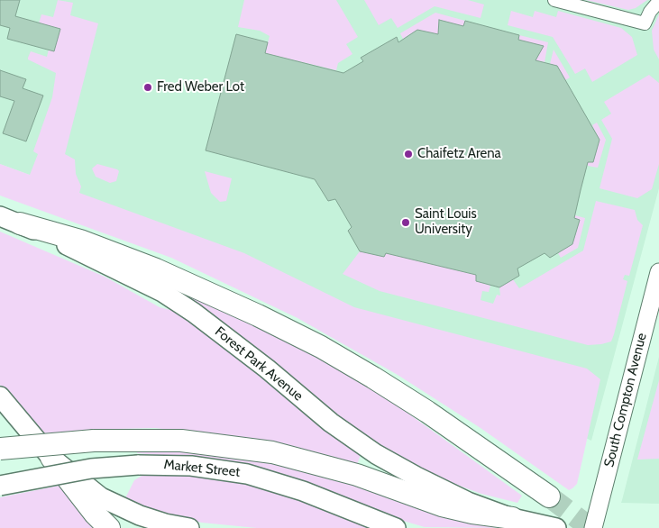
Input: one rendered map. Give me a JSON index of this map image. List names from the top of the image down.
{
  "streets": {
    "main road": ["Forest Park Avenue", "South Compton Avenue", "Market Street"]
  },
  "places": ["Fred Weber Lot", "Chaifetz Arena", "Saint Louis University"]
}
